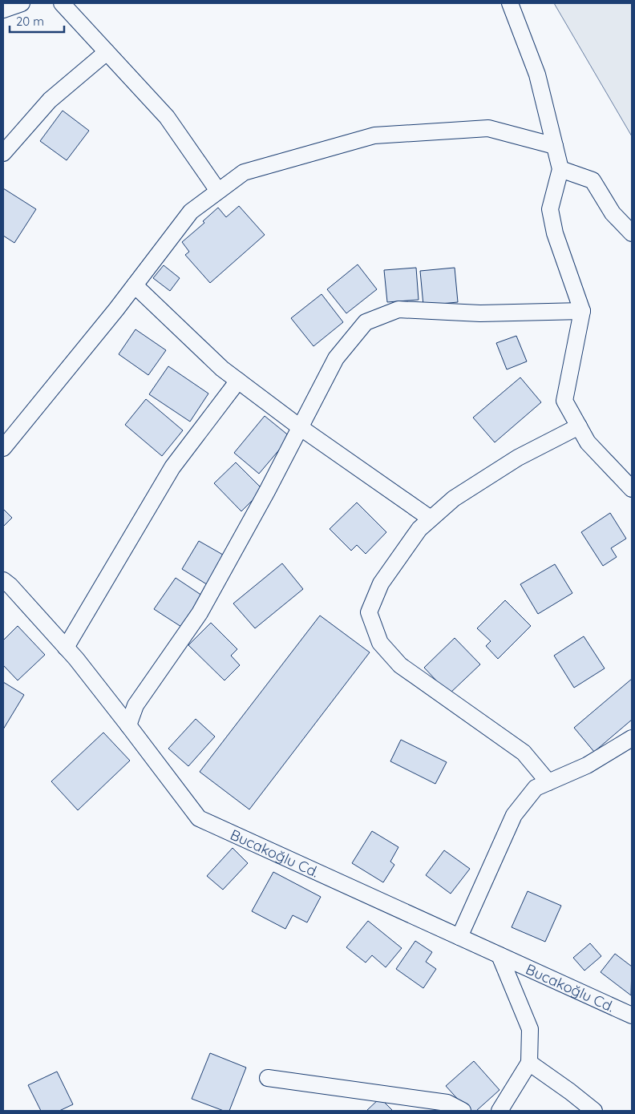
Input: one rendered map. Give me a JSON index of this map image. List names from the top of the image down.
{
  "streets": {
    "street": ["Bucakoğlu Cd."]
  },
  "scale_bar": "20 m"
}
